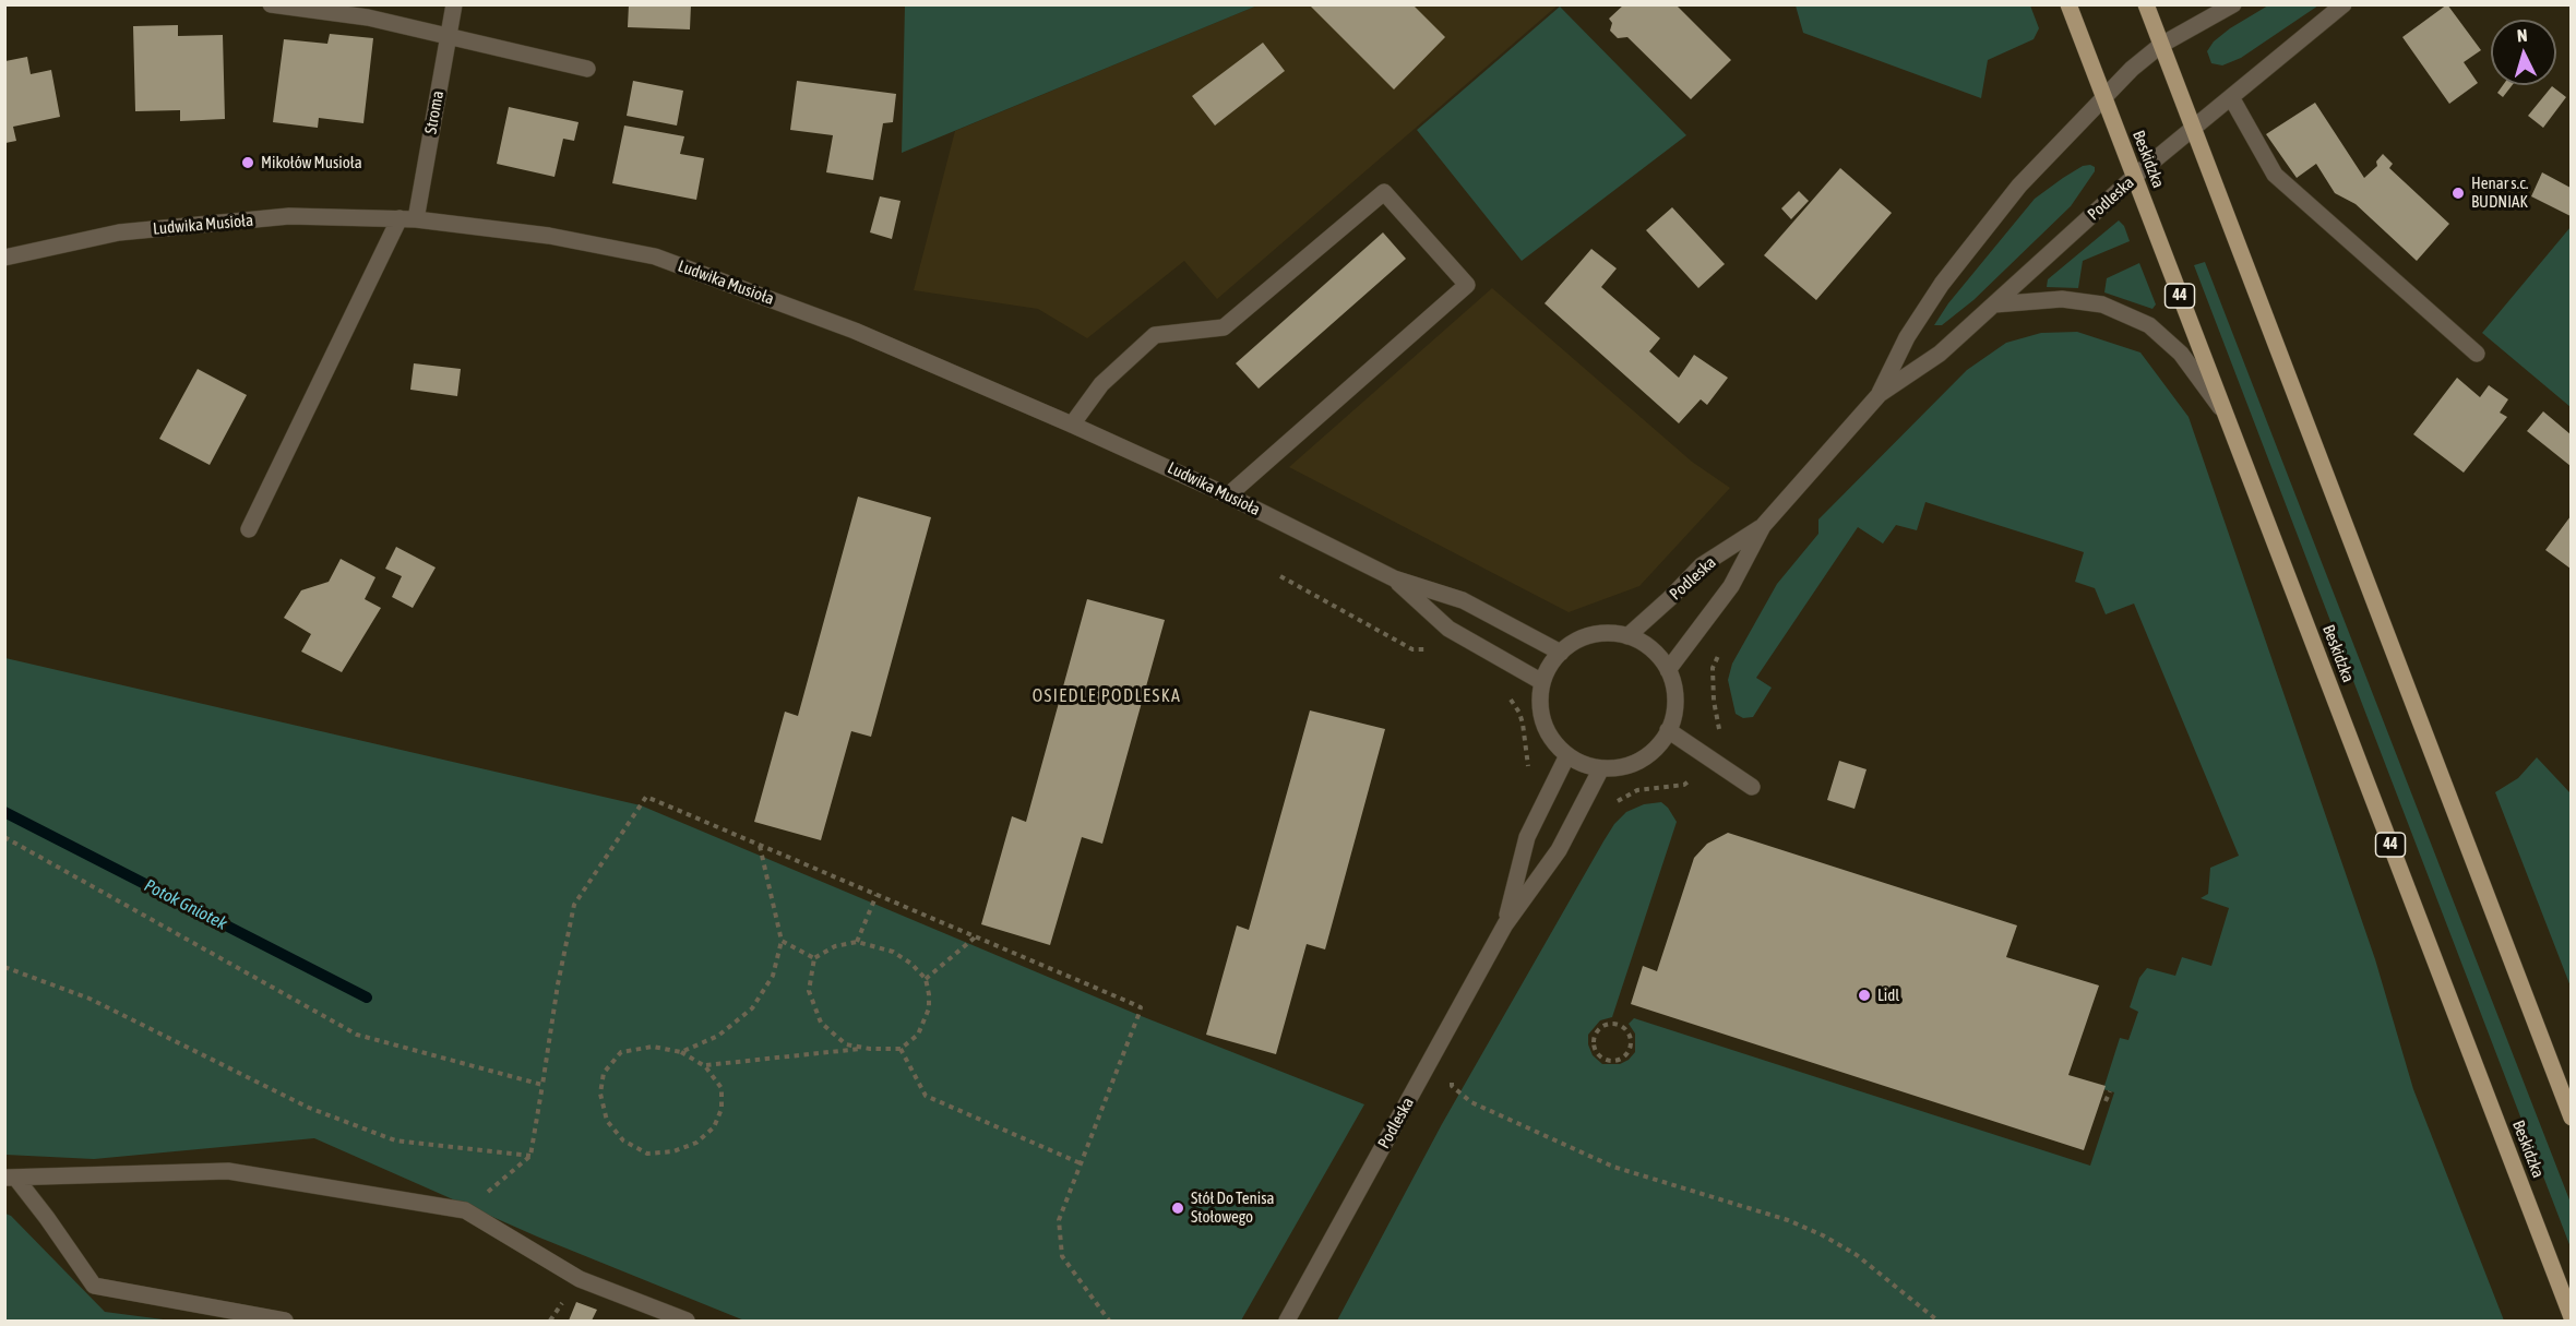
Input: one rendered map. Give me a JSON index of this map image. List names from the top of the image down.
{
  "streets": {
    "main road": ["Beskidzka", "44"],
    "street": ["Stroma", "Podleska", "Ludwika Musioła"]
  },
  "crossings": [
    ["Stroma", "Ludwika Musioła"],
    ["Beskidzka", "Podleska"],
    ["Podleska", "Ludwika Musioła"]
  ],
  "districts": ["OSIEDLE PODLESKA"],
  "water": ["Potok Gniotek"],
  "places": [
    "Mikołów Musioła",
    "Henar s.c. BUDNIAK",
    "Lidl",
    "Stół Do Tenisa Stołowego"
  ],
  "north": "top"
}
